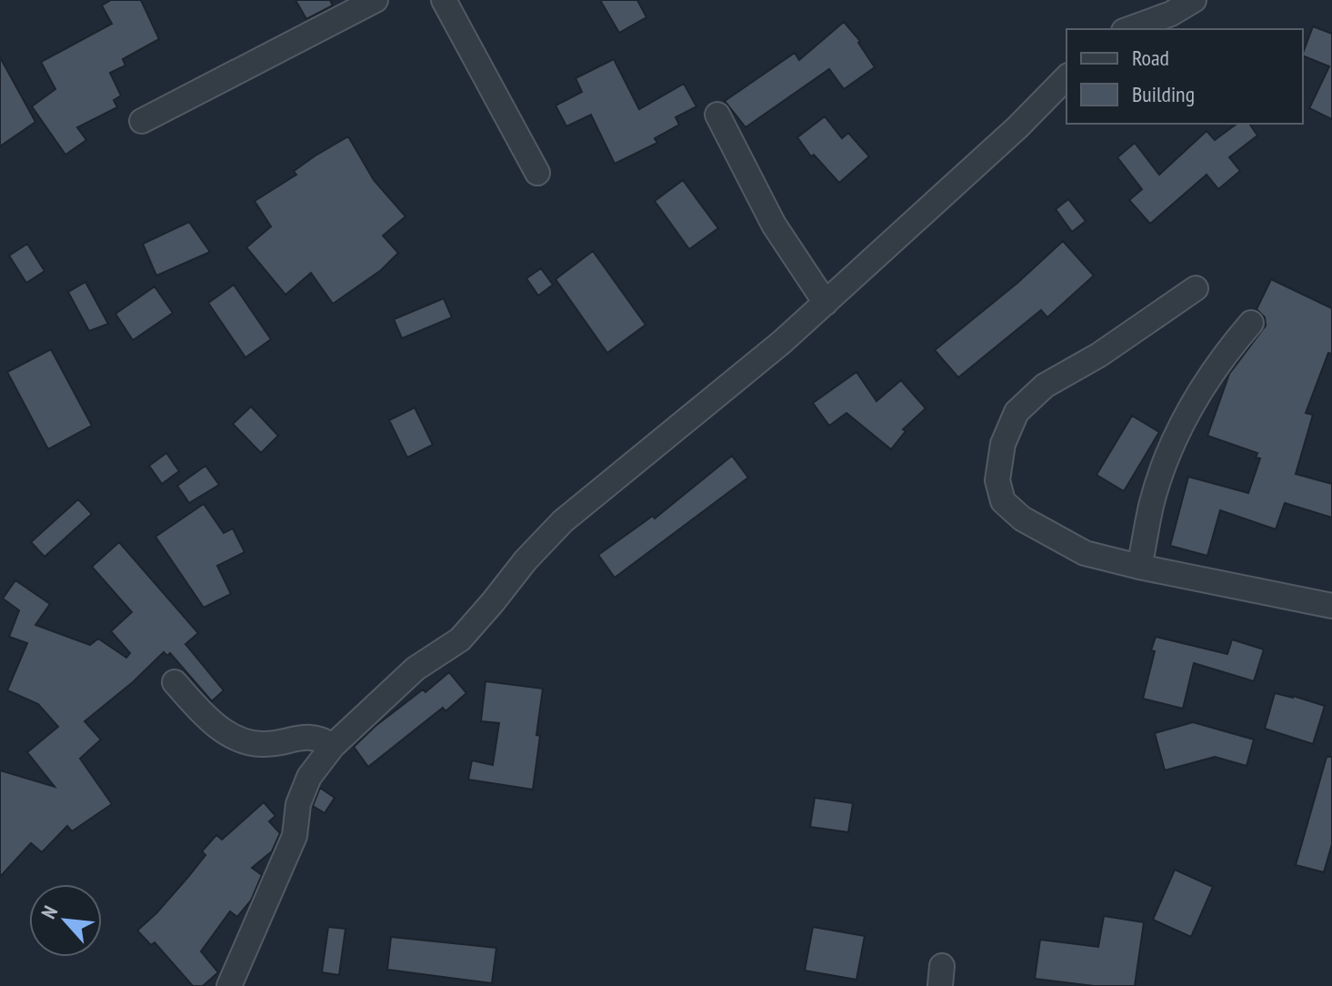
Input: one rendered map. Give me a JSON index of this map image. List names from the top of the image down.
{
  "legend": ["Road", "Building"],
  "north": "top left"
}
